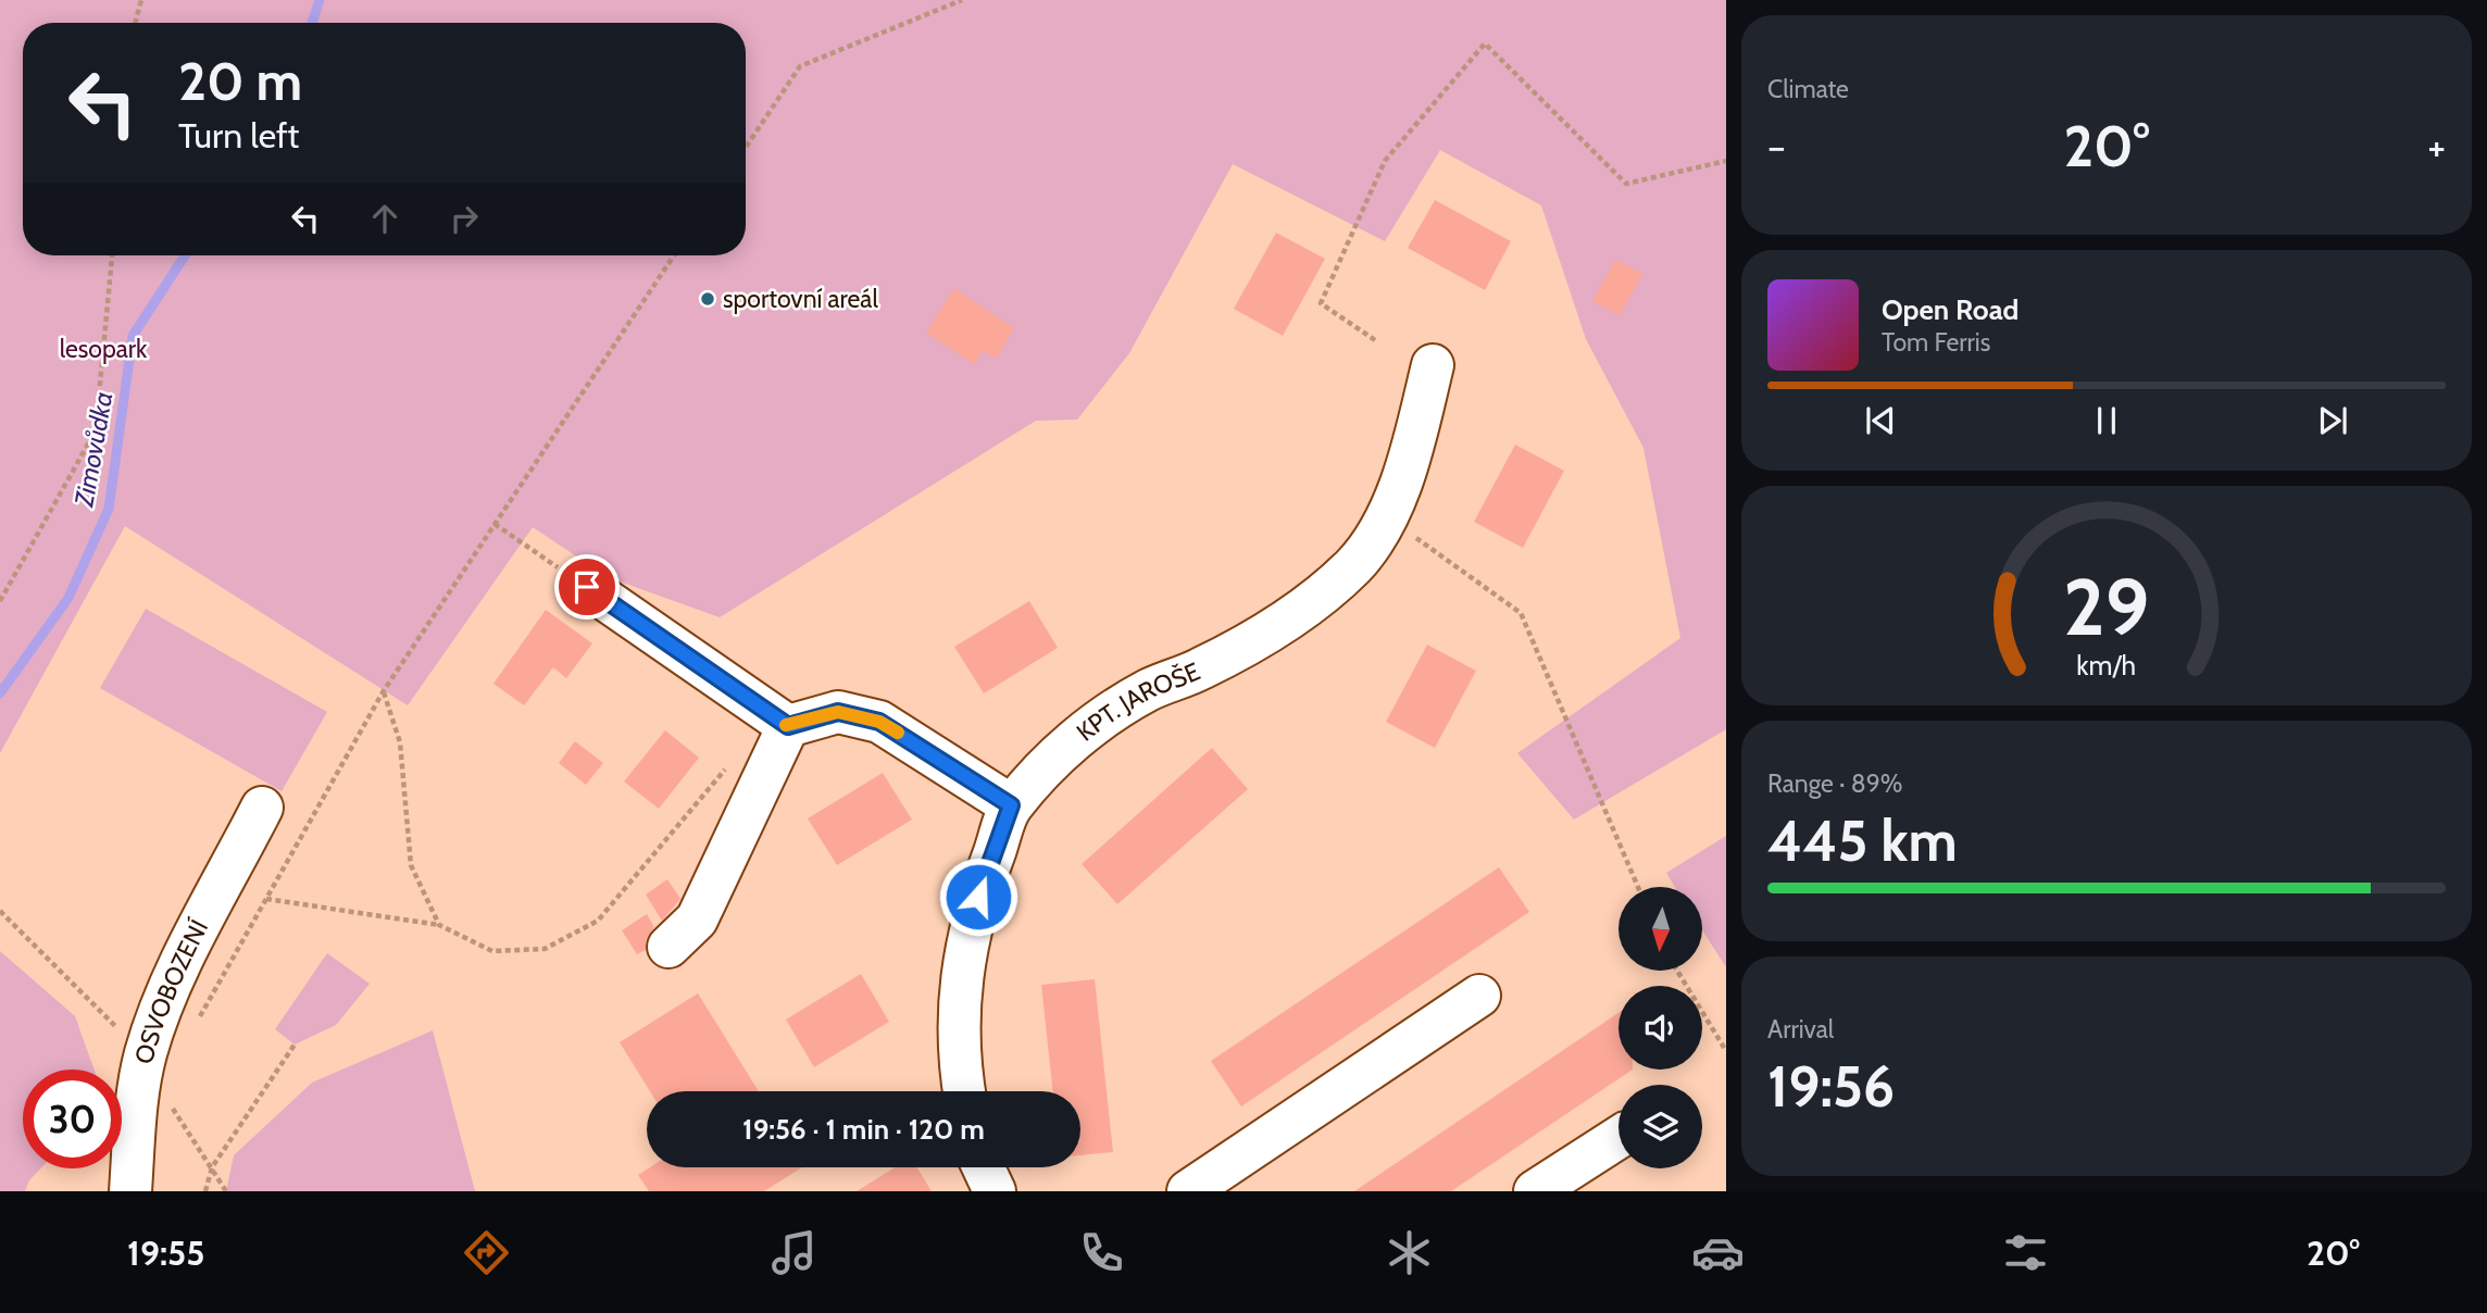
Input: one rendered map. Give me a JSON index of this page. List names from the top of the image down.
{
  "streets": {
    "street": ["KPT. JAROŠE", "OSVOBOZENÍ"]
  },
  "water": ["Zimovůdka"],
  "parks": ["lesopark"],
  "places": ["sportovní areál"],
  "north": "bottom",
  "page": {
    "tile": [
      "Climate",
      ["Range · 89%", "445 km"],
      ["Arrival", "19:56"]
    ],
    "turn": ["20 m", "Turn left"],
    "heat": ["−", "20°", "+"],
    "song": ["Open Road", "Tom Ferris"],
    "limit": "30",
    "trip": "19:56 · 1 min · 120 m",
    "tabs": ["19:55", "20°"],
    "gauge": ["29", "km/h"]
  }
}
